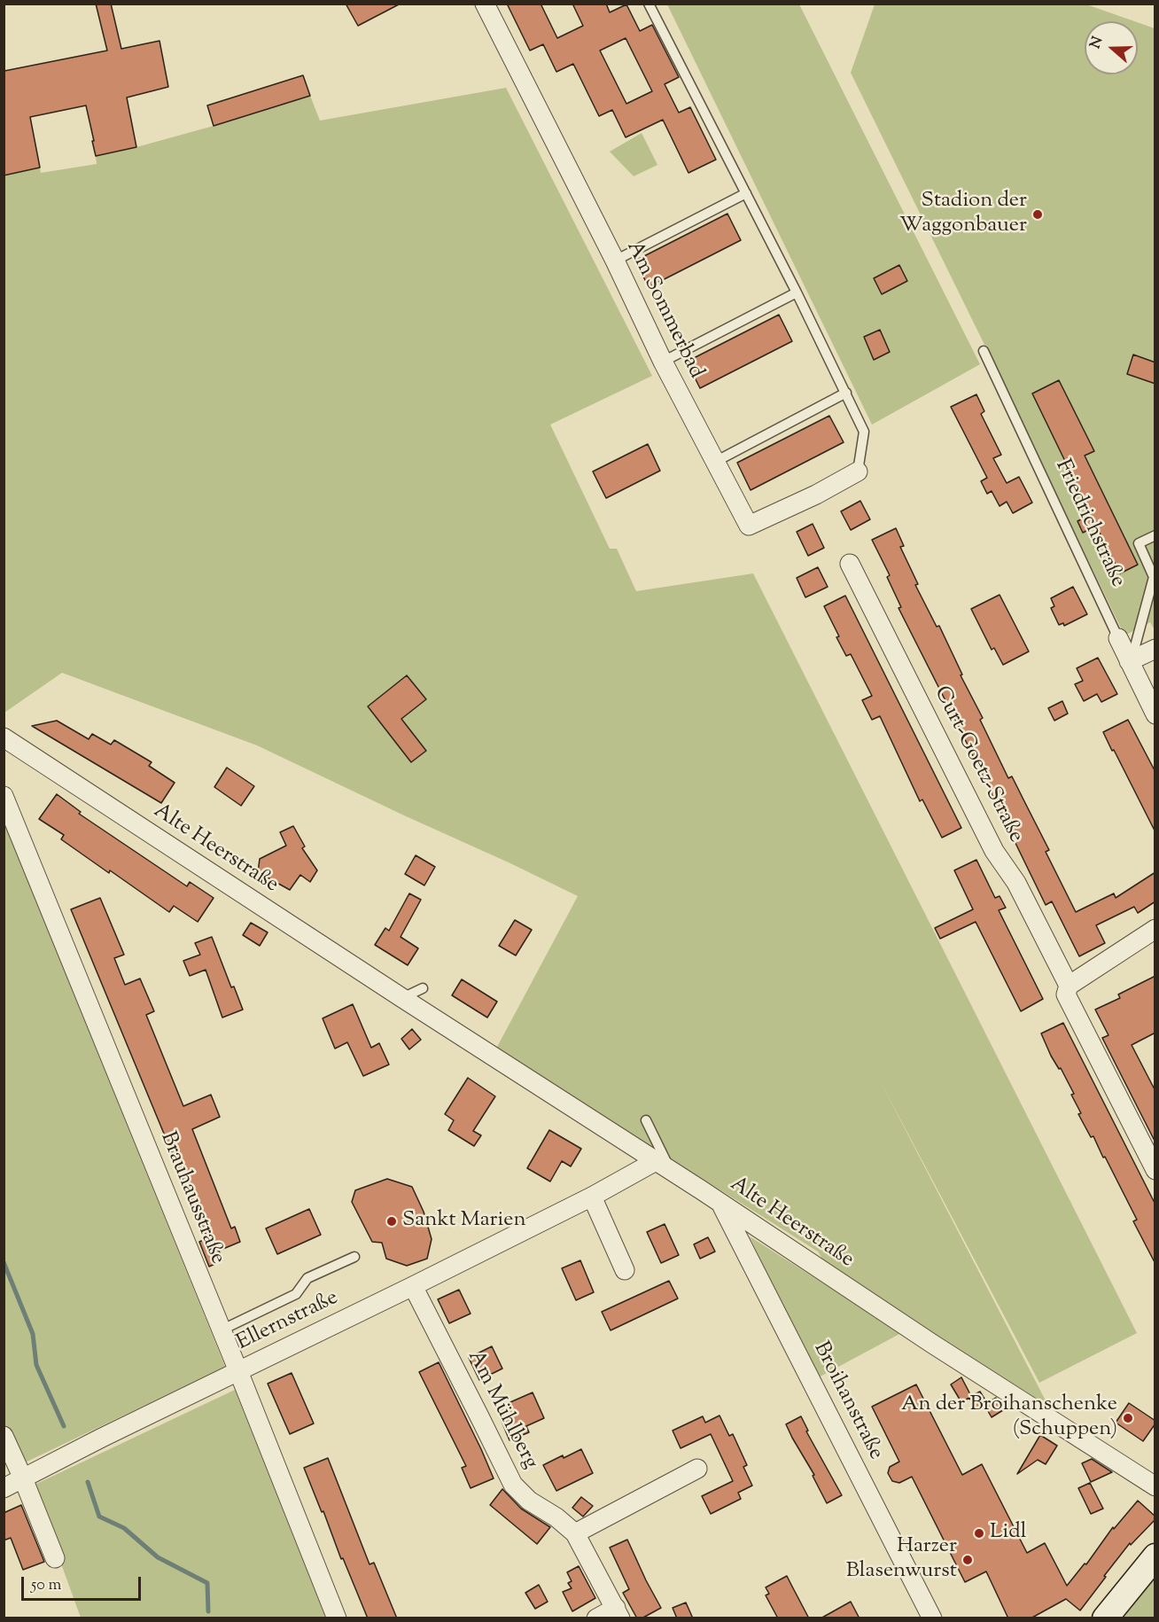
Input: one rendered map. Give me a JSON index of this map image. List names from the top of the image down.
{
  "streets": {
    "street": [
      "Am Sommerbad",
      "Friedrichstraße",
      "Curt-Goetz-Straße",
      "Alte Heerstraße",
      "Brauhausstraße",
      "Ellernstraße",
      "Broihanstraße",
      "Am Mühlberg"
    ]
  },
  "crossings": [
    ["Alte Heerstraße", "Ellernstraße"],
    ["Alte Heerstraße", "Broihanstraße"],
    ["Brauhausstraße", "Ellernstraße"],
    ["Ellernstraße", "Am Mühlberg"]
  ],
  "places": [
    "Stadion der Waggonbauer",
    "Sankt Marien",
    "An der Broihanschenke (Schuppen)",
    "Lidl",
    "Harzer Blasenwurst"
  ],
  "scale_bar": "50 m",
  "north": "left"
}
